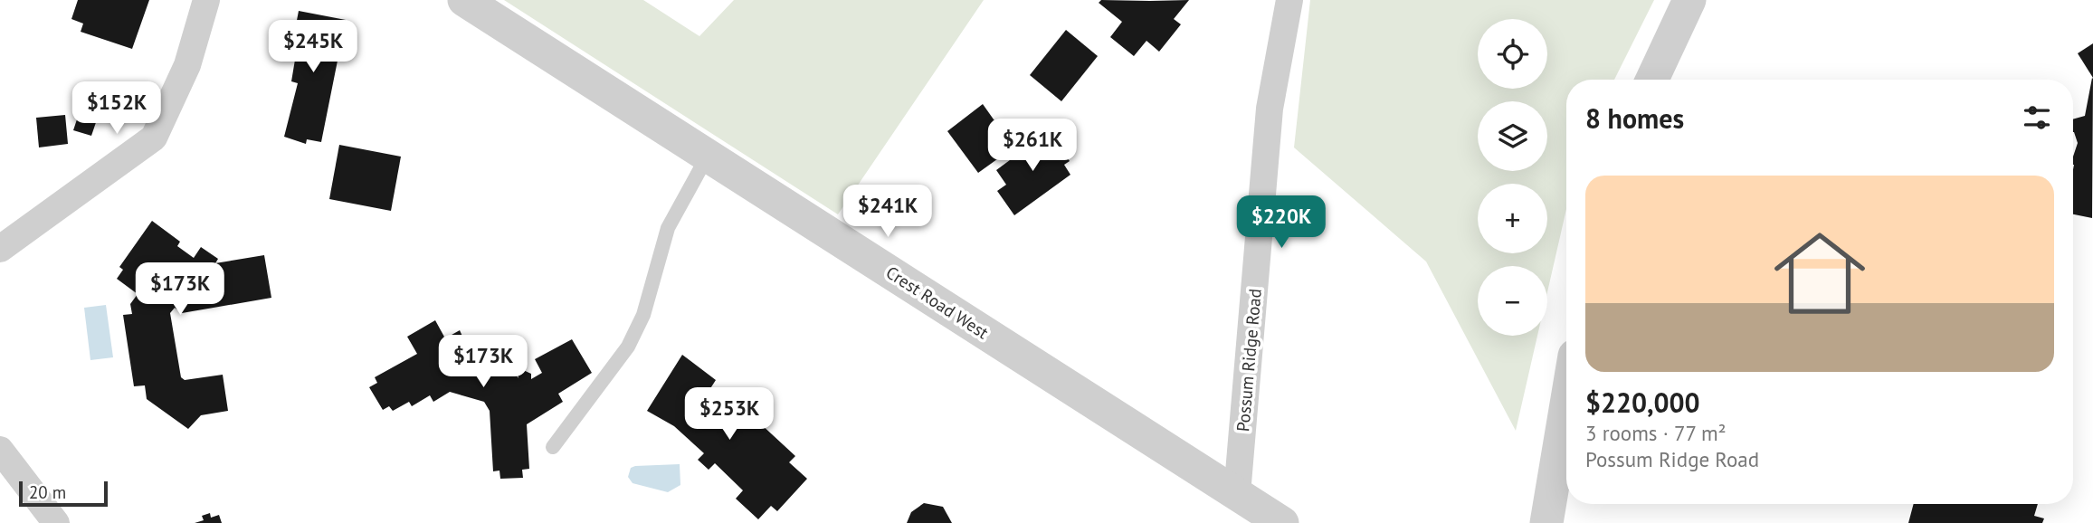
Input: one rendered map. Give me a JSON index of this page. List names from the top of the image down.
{
  "streets": {
    "street": ["Crest Road West", "Possum Ridge Road"]
  },
  "crossings": [
    ["Crest Road West", "Possum Ridge Road"]
  ],
  "scale_bar": "20 m",
  "page": {
    "map_buttons": ["+", "−"],
    "price": [
      "$245K",
      "$152K",
      "$261K",
      "$241K",
      "$220K",
      "$173K",
      "$173K",
      "$253K"
    ],
    "heading": "8 homes",
    "list": [
      {
        "name": "$220,000",
        "note": "3 rooms · 77 m² · Possum Ridge Road"
      }
    ],
    "scale": "20 m"
  }
}
